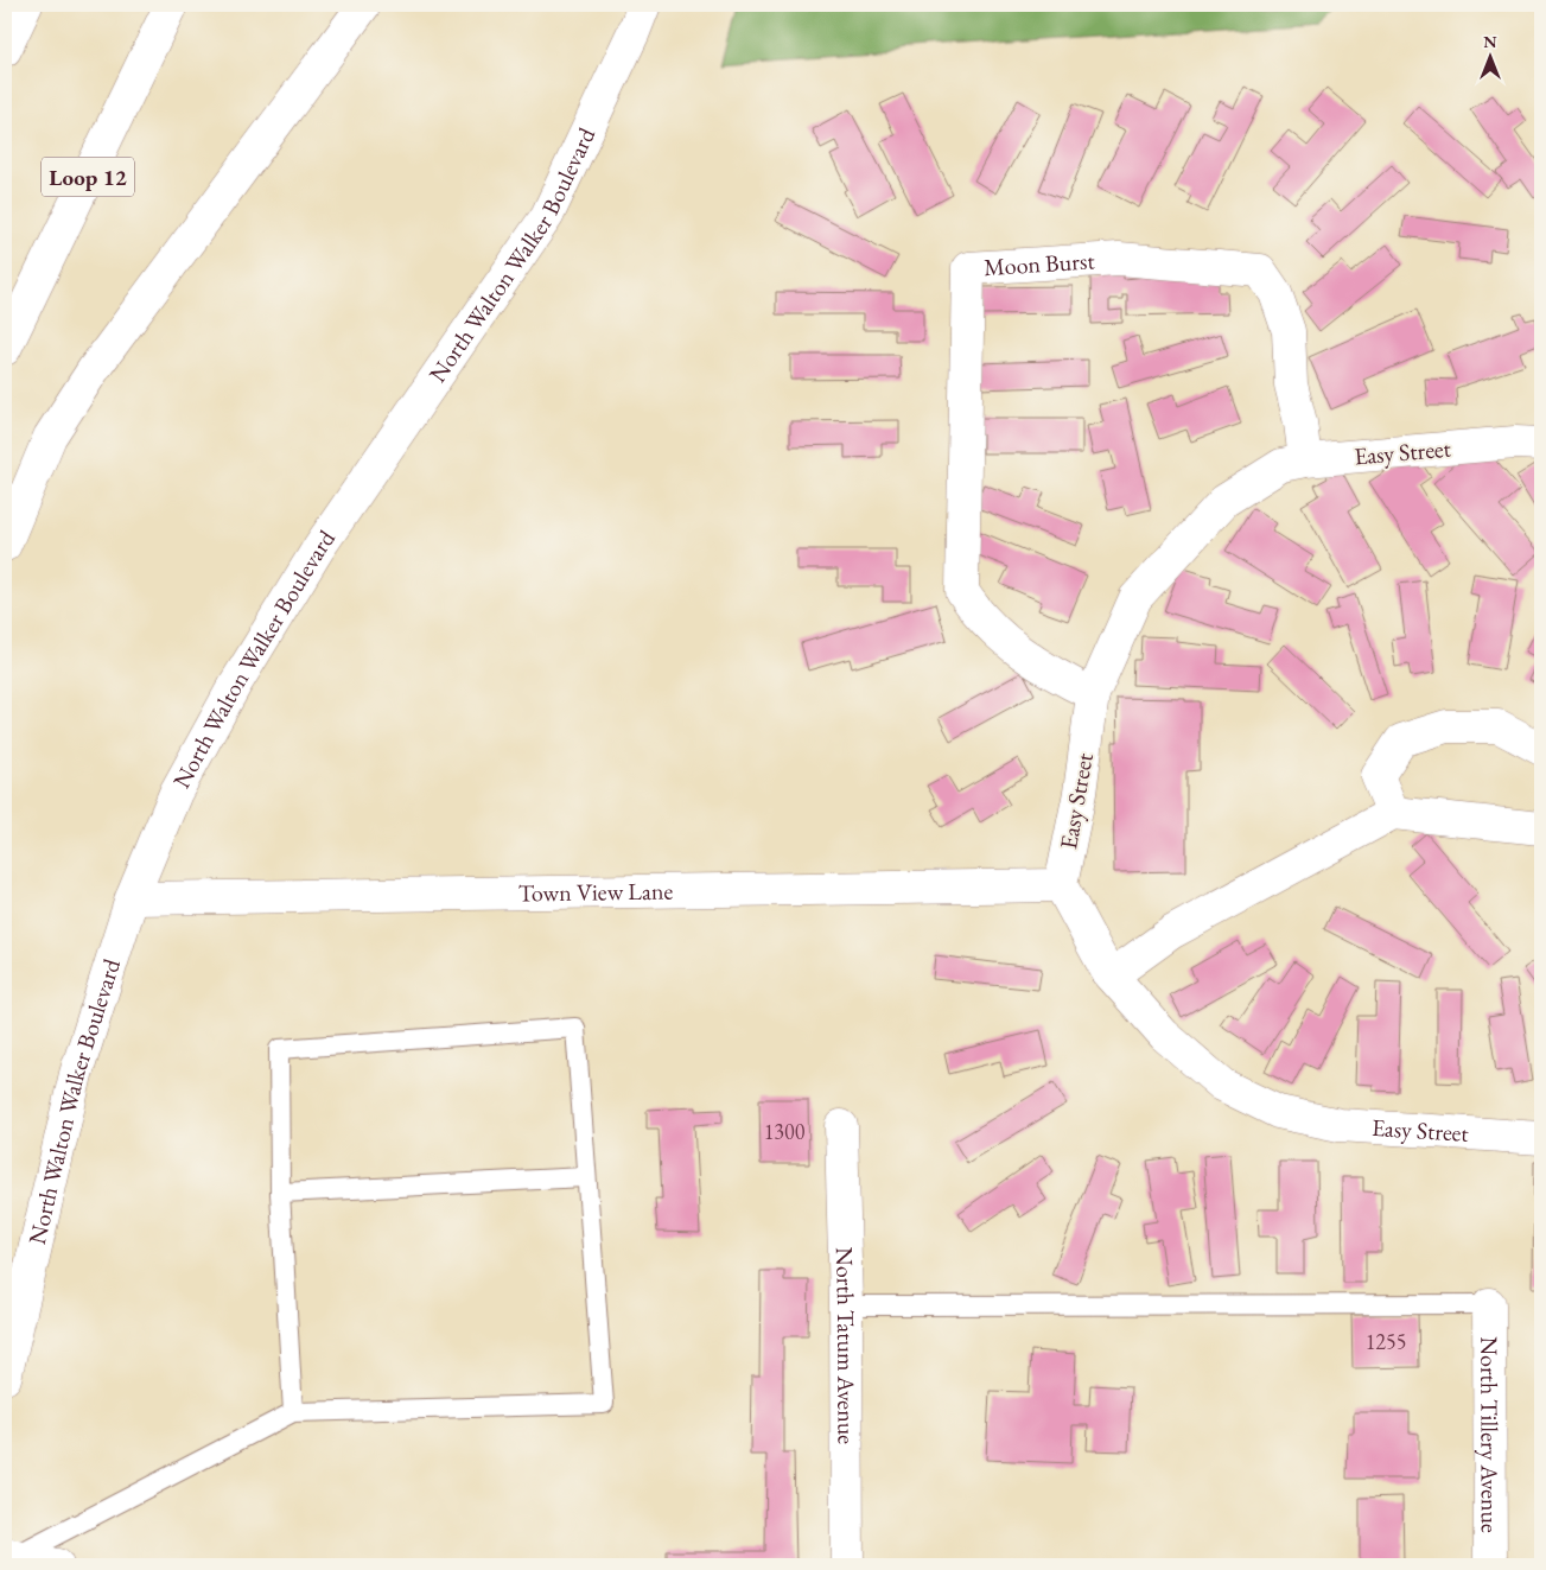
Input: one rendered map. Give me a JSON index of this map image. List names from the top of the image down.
{
  "streets": {
    "main road": [
      "Loop 12",
      "North Walton Walker Boulevard",
      "Moon Burst",
      "Easy Street",
      "Town View Lane",
      "North Tatum Avenue",
      "North Tillery Avenue"
    ]
  },
  "crossings": [
    ["North Walton Walker Boulevard", "Town View Lane"],
    ["Moon Burst", "Easy Street"],
    ["Easy Street", "Town View Lane"]
  ],
  "house_numbers": ["1300", "1255"],
  "north": "top"
}
